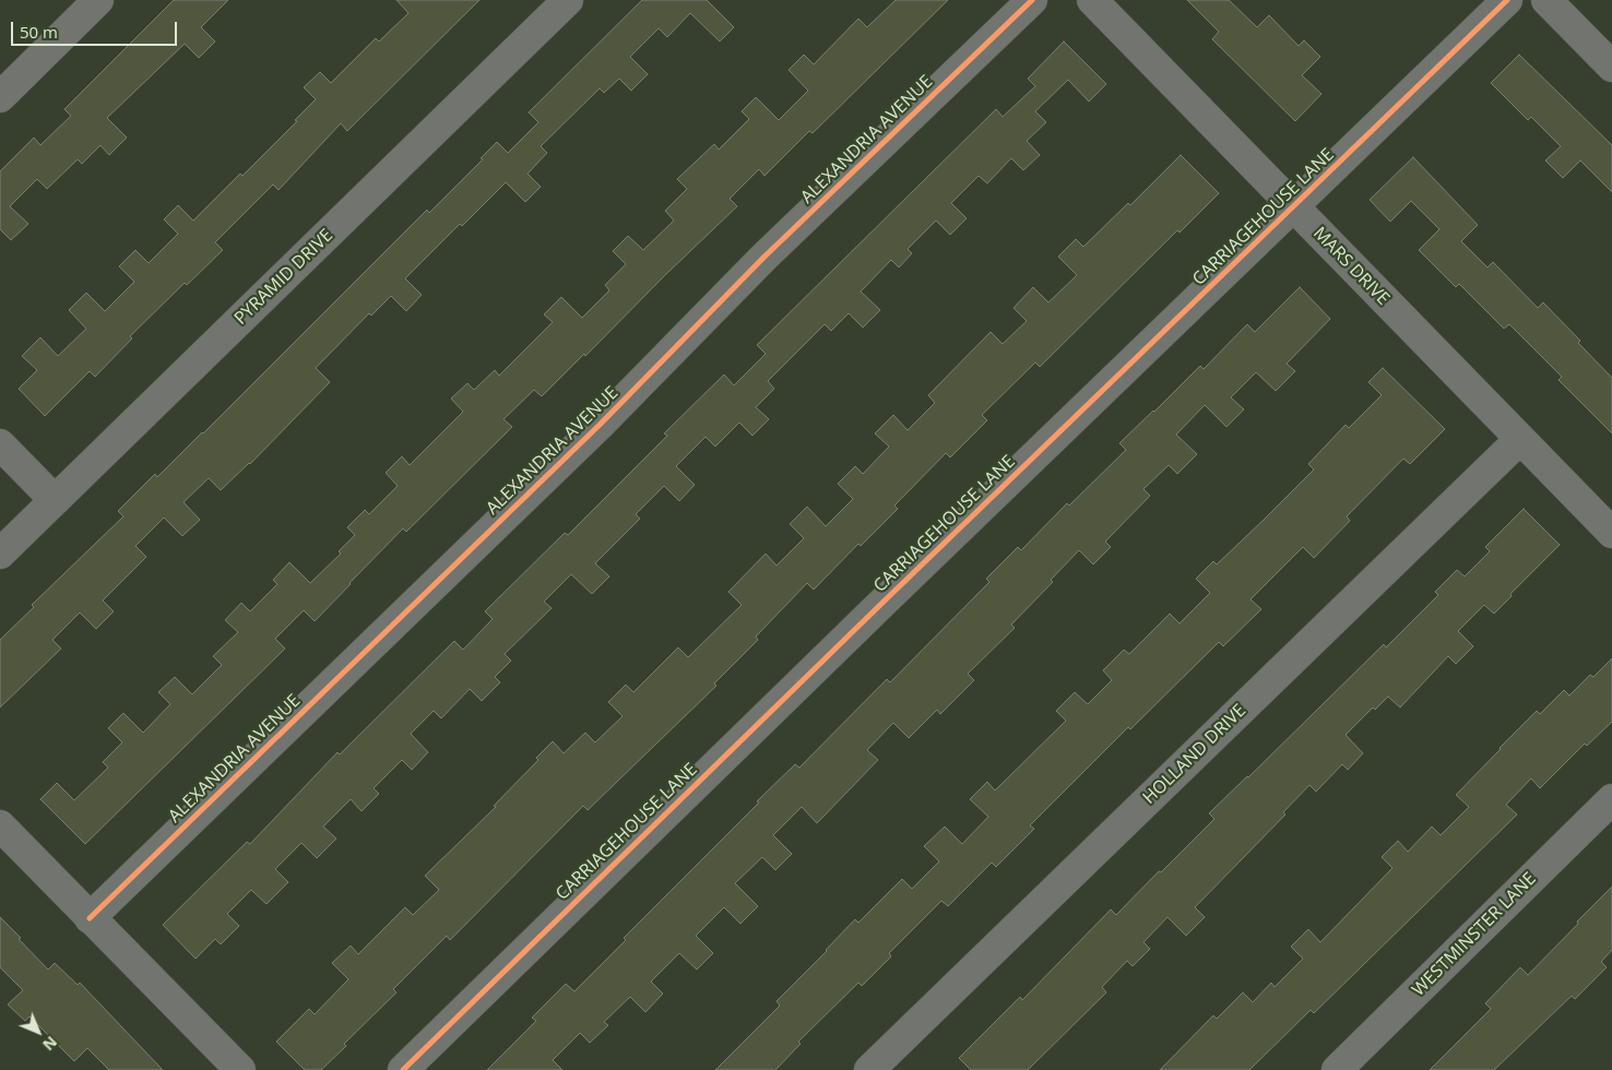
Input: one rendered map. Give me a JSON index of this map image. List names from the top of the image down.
{
  "streets": {
    "street": [
      "ALEXANDRIA AVENUE",
      "CARRIAGEHOUSE LANE",
      "MARS DRIVE",
      "PYRAMID DRIVE",
      "HOLLAND DRIVE",
      "WESTMINSTER LANE"
    ]
  },
  "crossings": [
    ["CARRIAGEHOUSE LANE", "MARS DRIVE"],
    ["MARS DRIVE", "HOLLAND DRIVE"]
  ],
  "scale_bar": "50 m",
  "north": "bottom right"
}
